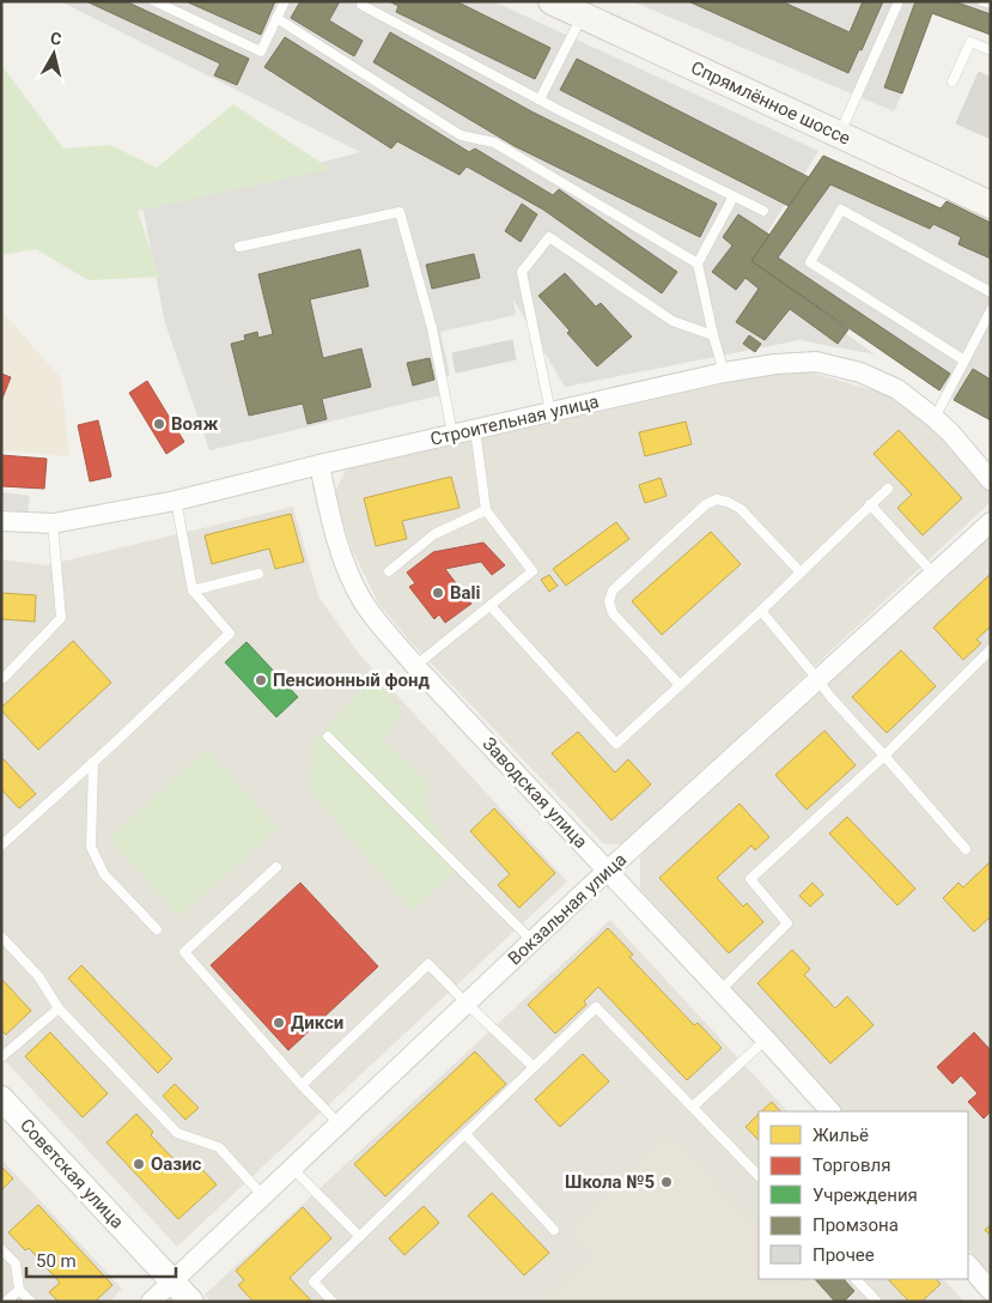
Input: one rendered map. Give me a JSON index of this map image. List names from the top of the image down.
{
  "streets": {
    "main road": ["Спрямлённое шоссе"],
    "street": [
      "Строительная улица",
      "Заводская улица",
      "Вокзальная улица",
      "Советская улица"
    ]
  },
  "crossings": [
    ["Строительная улица", "Заводская улица"],
    ["Заводская улица", "Вокзальная улица"],
    ["Вокзальная улица", "Советская улица"]
  ],
  "places": [
    "Вояж",
    "Bali",
    "Пенсионный фонд",
    "Дикси",
    "Оазис",
    "Школа №5"
  ],
  "legend": [
    "Жильё",
    "Торговля",
    "Учреждения",
    "Промзона",
    "Прочее"
  ],
  "scale_bar": "50 m",
  "north": "top"
}
